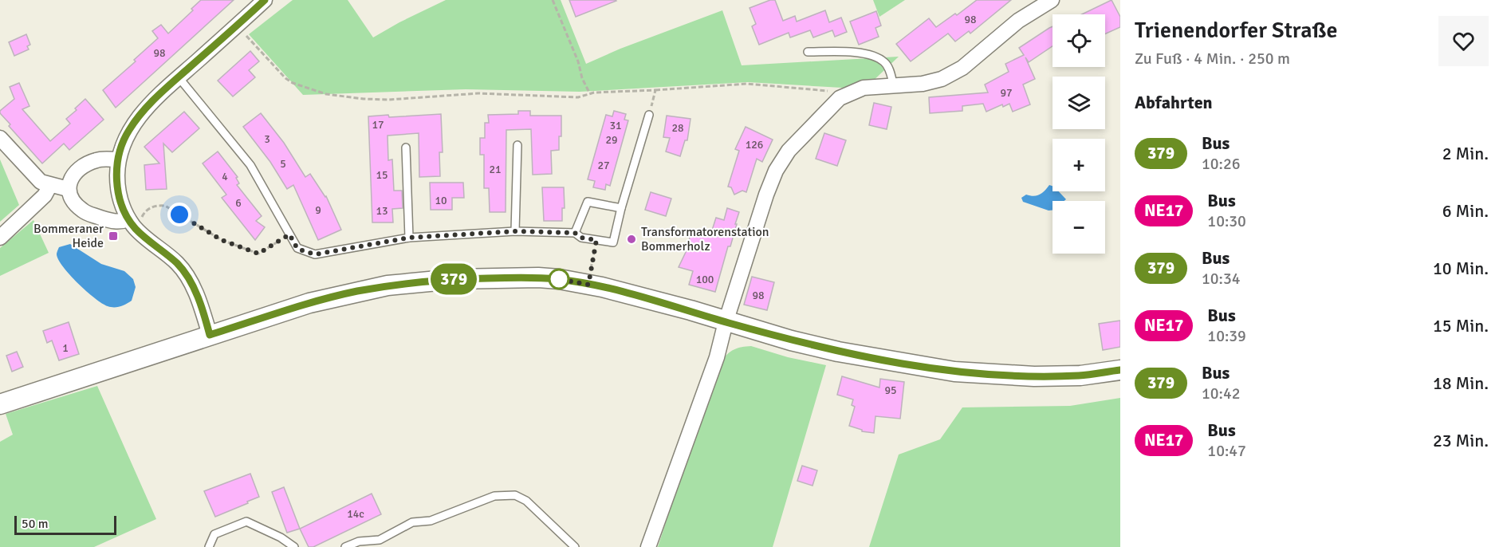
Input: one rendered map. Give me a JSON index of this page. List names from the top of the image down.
{
  "places": {
    "transit": ["Bommeraner Heide"],
    "other": ["Transformatorenstation Bommerholz"]
  },
  "lines": ["bus line 379"],
  "house_numbers": [
    "98",
    "98",
    "97",
    "17",
    "31",
    "28",
    "3",
    "29",
    "126",
    "5",
    "27",
    "21",
    "15",
    "4",
    "10",
    "6",
    "9",
    "13",
    "100",
    "98",
    "1",
    "95",
    "14c"
  ],
  "scale_bar": "50 m",
  "page": {
    "on_map": "379",
    "heading": [
      ["Trienendorfer Straße", "Zu Fuß · 4 Min. · 250 m"],
      "Abfahrten"
    ],
    "map_buttons": ["+", "−"],
    "list": [
      {
        "mark": "379",
        "name": "Bus",
        "note": "10:26",
        "value": "2 Min."
      },
      {
        "mark": "NE17",
        "name": "Bus",
        "note": "10:30",
        "value": "6 Min."
      },
      {
        "mark": "379",
        "name": "Bus",
        "note": "10:34",
        "value": "10 Min."
      },
      {
        "mark": "NE17",
        "name": "Bus",
        "note": "10:39",
        "value": "15 Min."
      },
      {
        "mark": "379",
        "name": "Bus",
        "note": "10:42",
        "value": "18 Min."
      },
      {
        "mark": "NE17",
        "name": "Bus",
        "note": "10:47",
        "value": "23 Min."
      }
    ],
    "scale": "50 m"
  }
}
